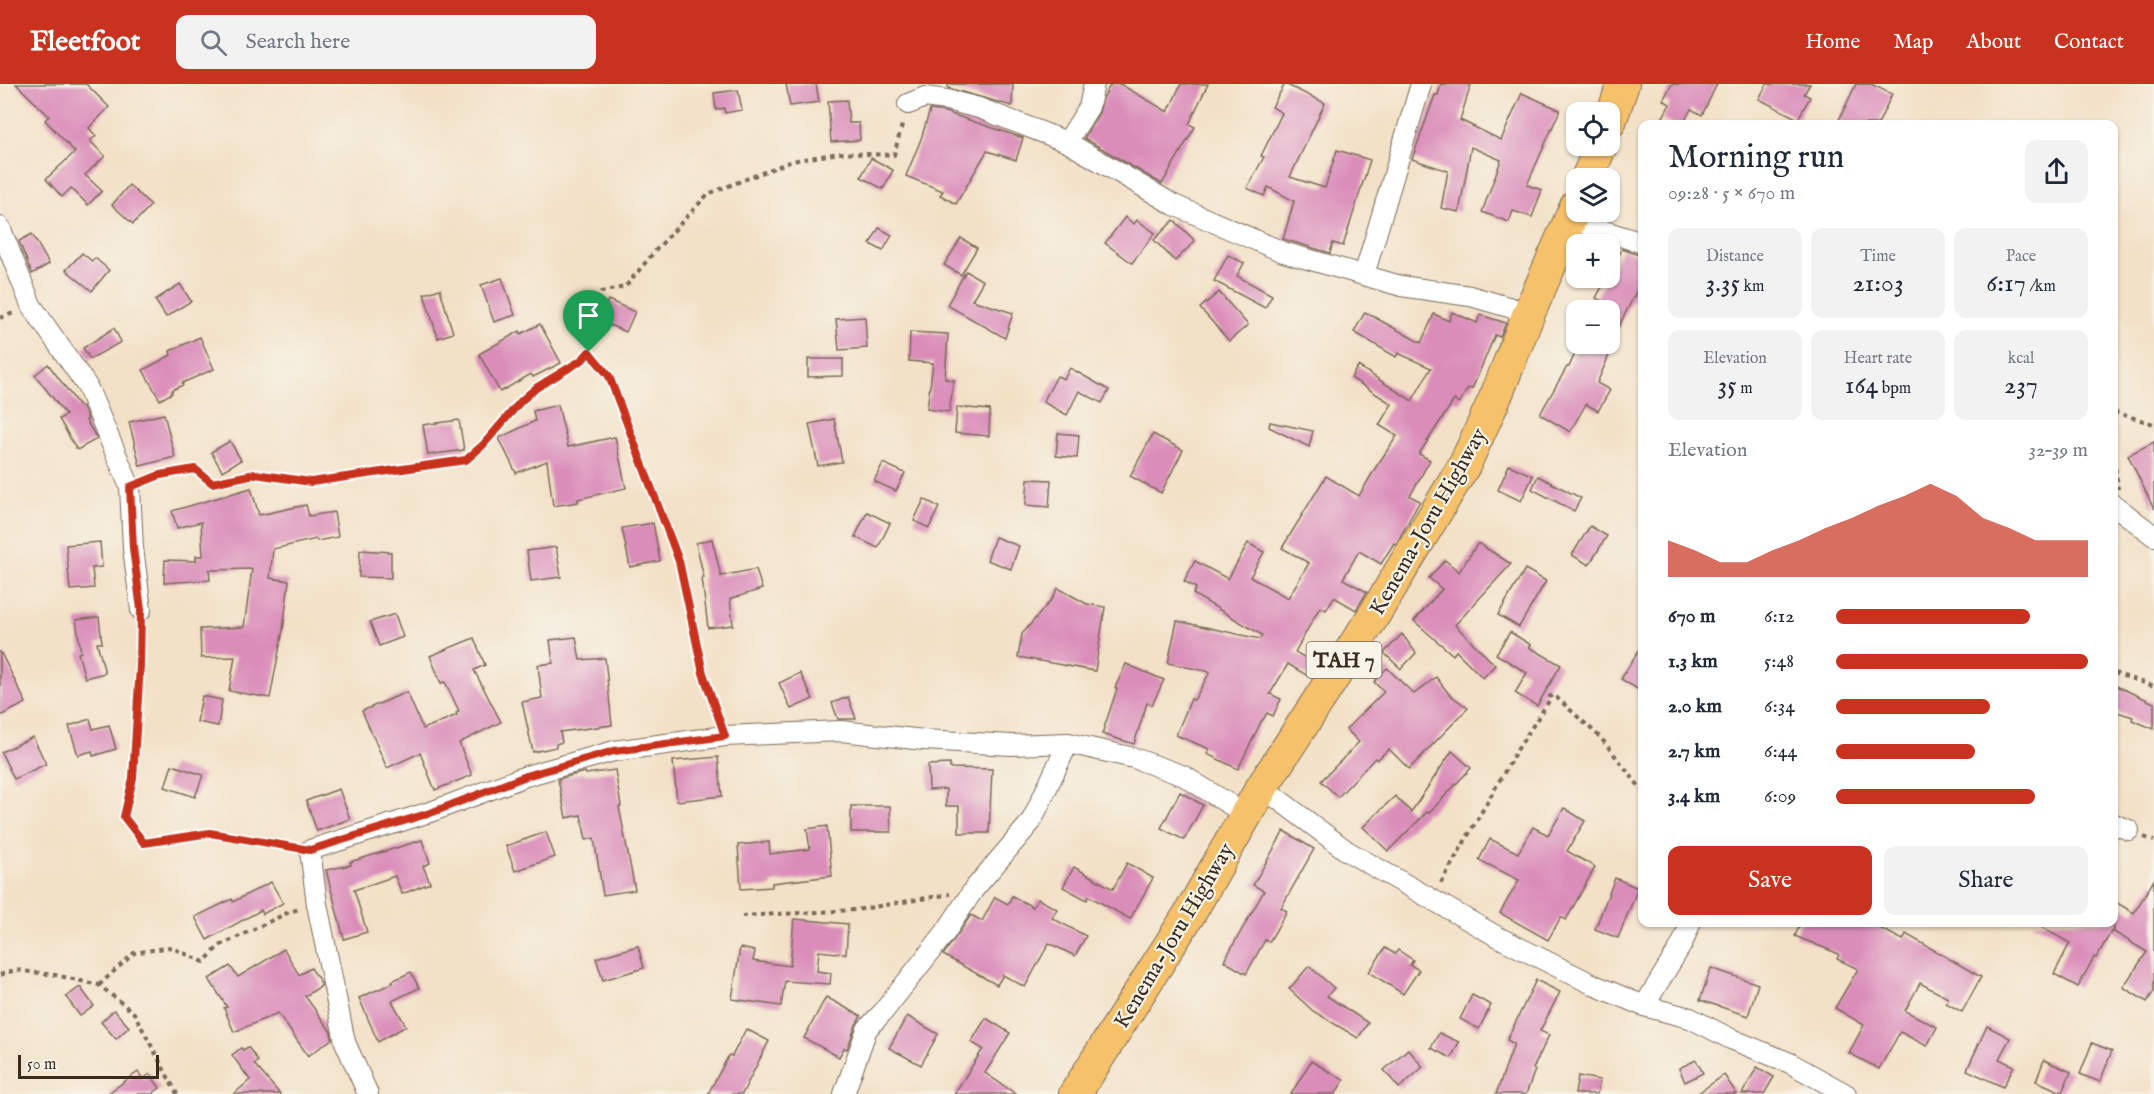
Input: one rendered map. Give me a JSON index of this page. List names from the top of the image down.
{
  "streets": {
    "highway": ["Kenema-Joru Highway", "TAH 7"]
  },
  "scale_bar": "50 m",
  "page": {
    "header": "Fleetfoot",
    "search": "Search here",
    "nav": [
      "Home",
      "Map",
      "About",
      "Contact"
    ],
    "map_buttons": ["+", "−"],
    "heading": ["Morning run", "09:28 · 5 × 670 m"],
    "stats": [
      ["Distance", "3.35 km"],
      ["Time", "21:03"],
      ["Pace", "6:17 /km"],
      ["Elevation", "35 m"],
      ["Heart rate", "164 bpm"],
      ["kcal", "237"]
    ],
    "chart": ["Elevation", "32–39 m"],
    "list": [
      {
        "name": "670 m",
        "note": "6:12"
      },
      {
        "name": "1.3 km",
        "note": "5:48"
      },
      {
        "name": "2.0 km",
        "note": "6:34"
      },
      {
        "name": "2.7 km",
        "note": "6:44"
      },
      {
        "name": "3.4 km",
        "note": "6:09"
      }
    ],
    "buttons": ["Save", "Share"],
    "scale": "50 m"
  }
}
